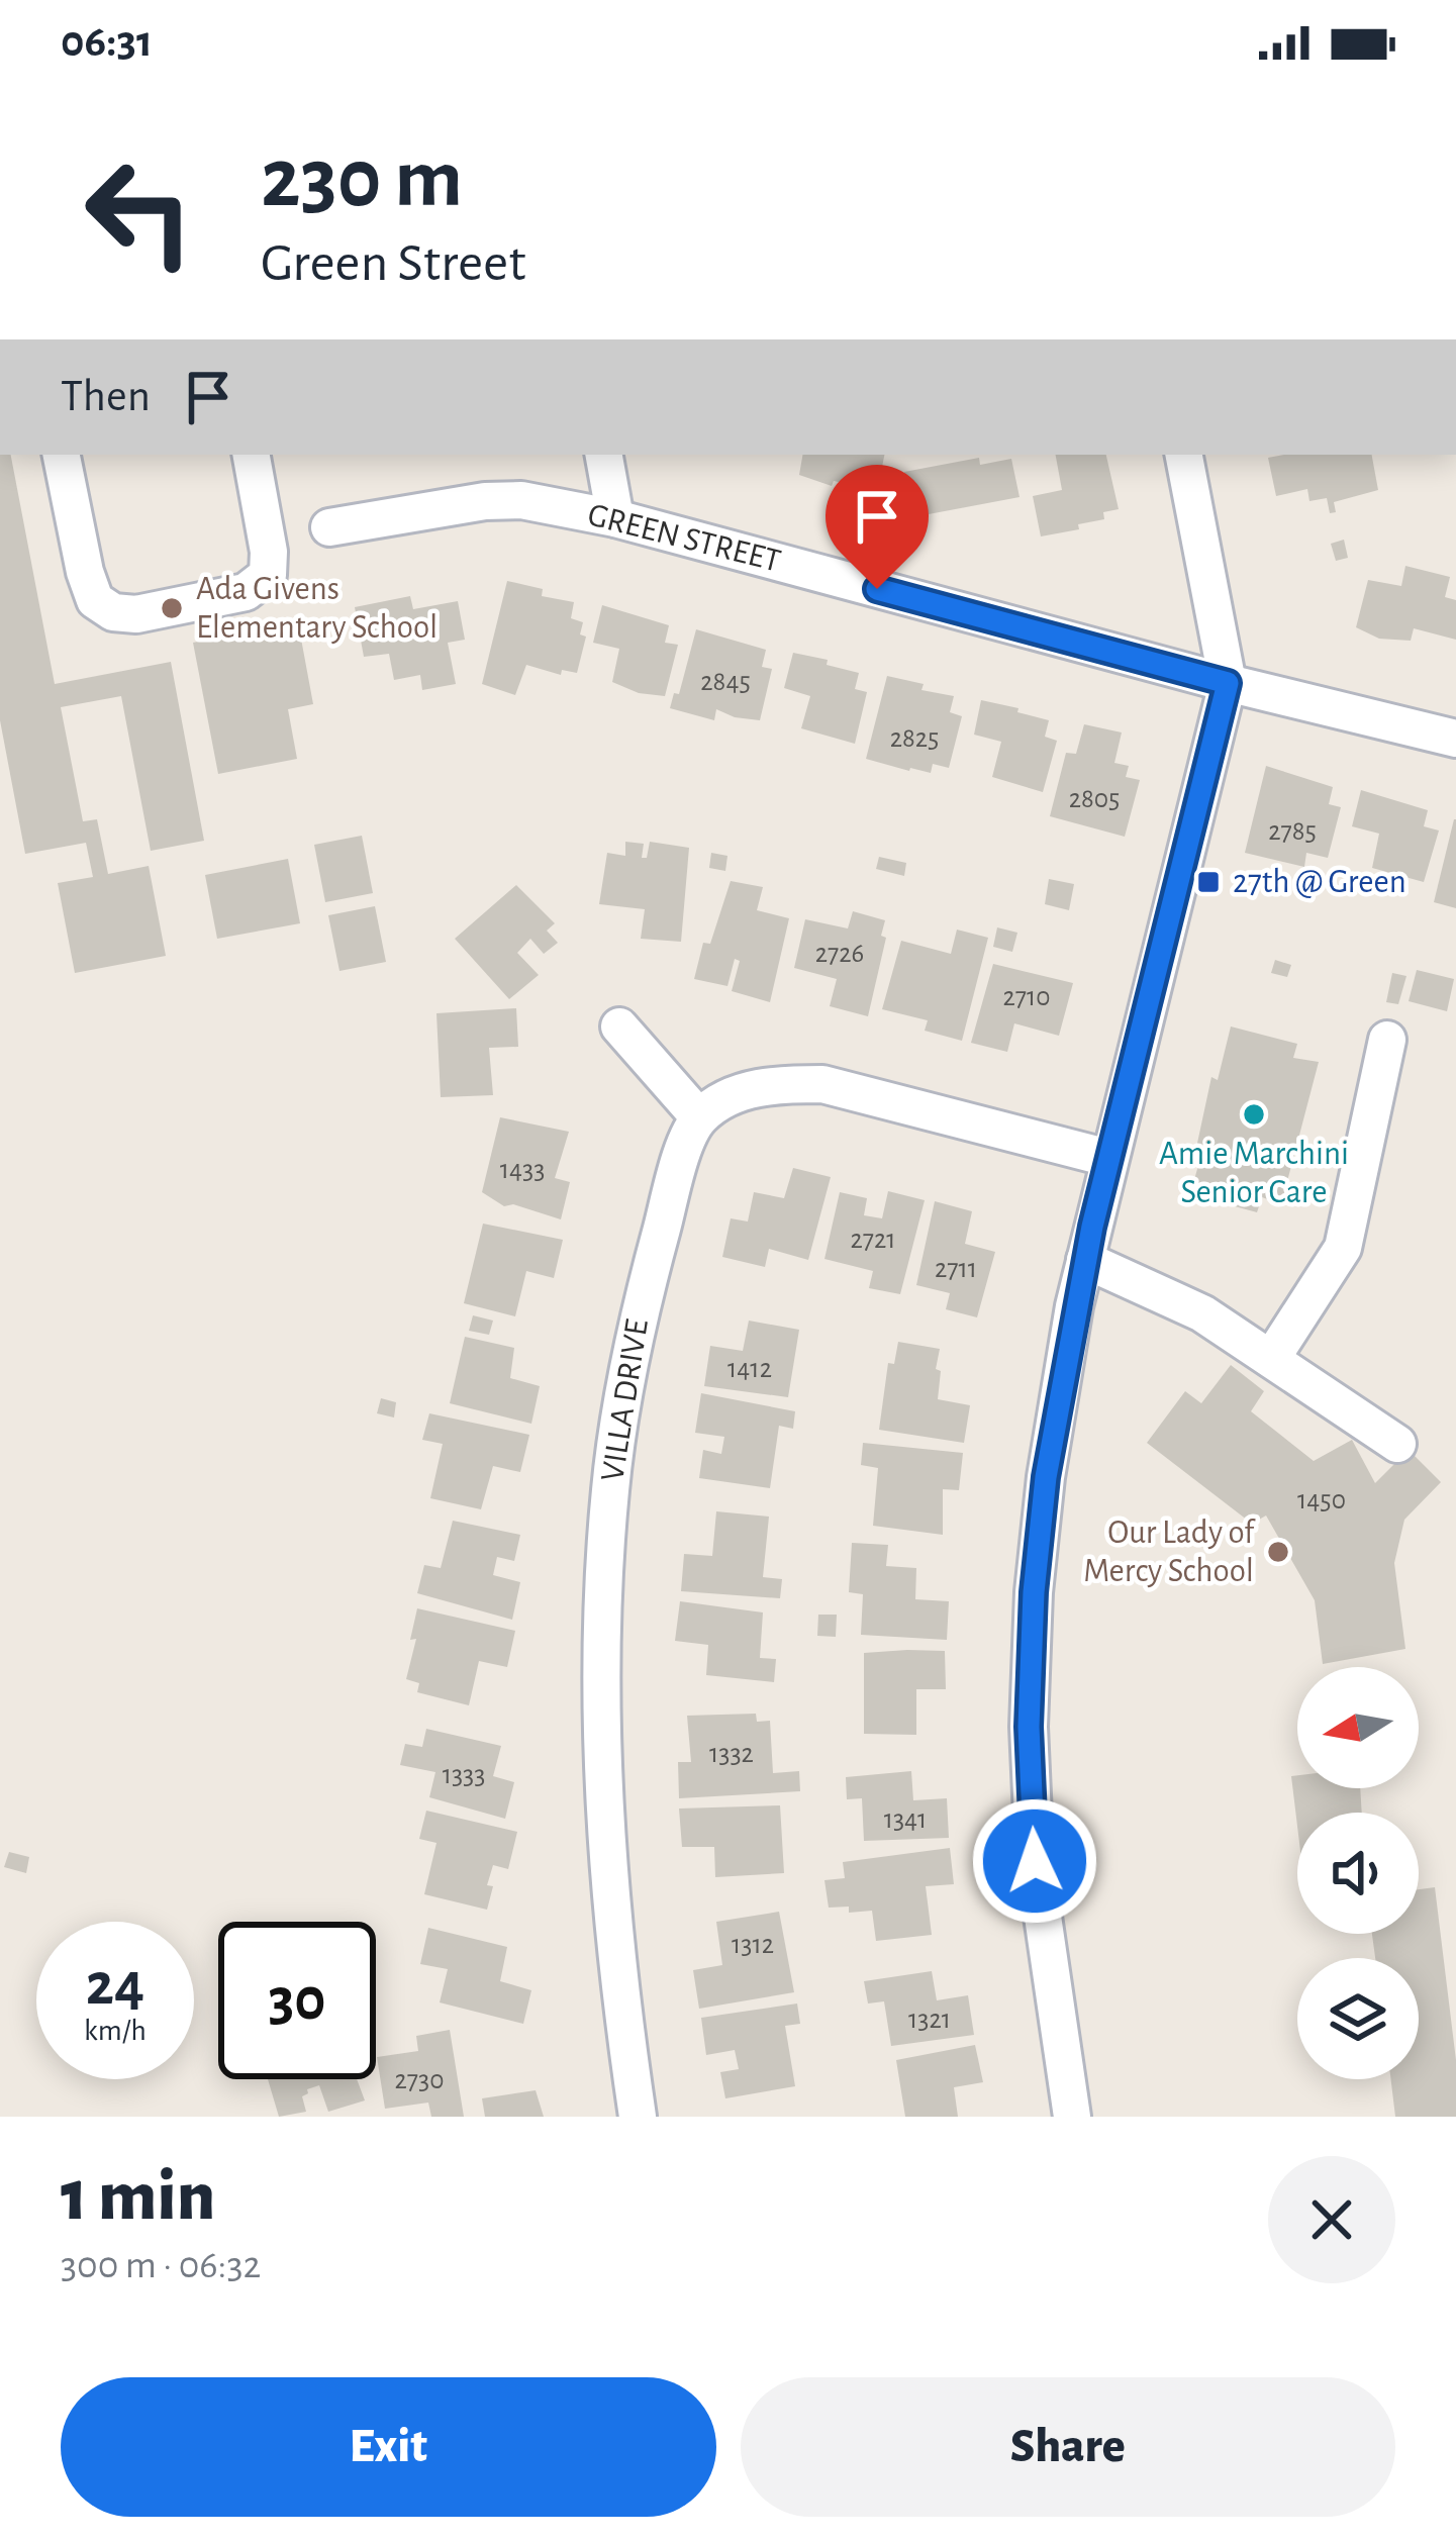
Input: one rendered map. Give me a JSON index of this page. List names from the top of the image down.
{
  "streets": {
    "street": ["GREEN STREET", "VILLA DRIVE"]
  },
  "places": {
    "other": ["Ada Givens Elementary School", "Amie Marchini Senior Care", "Our Lady of Mercy School"],
    "transit": ["27th @ Green"]
  },
  "house_numbers": [
    "2845",
    "2825",
    "2805",
    "2785",
    "2726",
    "2710",
    "1433",
    "2721",
    "2711",
    "1412",
    "1450",
    "1332",
    "1333",
    "1341",
    "1312",
    "1321",
    "2730"
  ],
  "north": "left",
  "page": {
    "status": "06:31",
    "turn": ["230 m", "Green Street"],
    "then": "Then",
    "speed": "24 km/h",
    "limit": "30",
    "heading": ["1 min", "300 m · 06:32"],
    "buttons": ["Exit", "Share"]
  }
}
